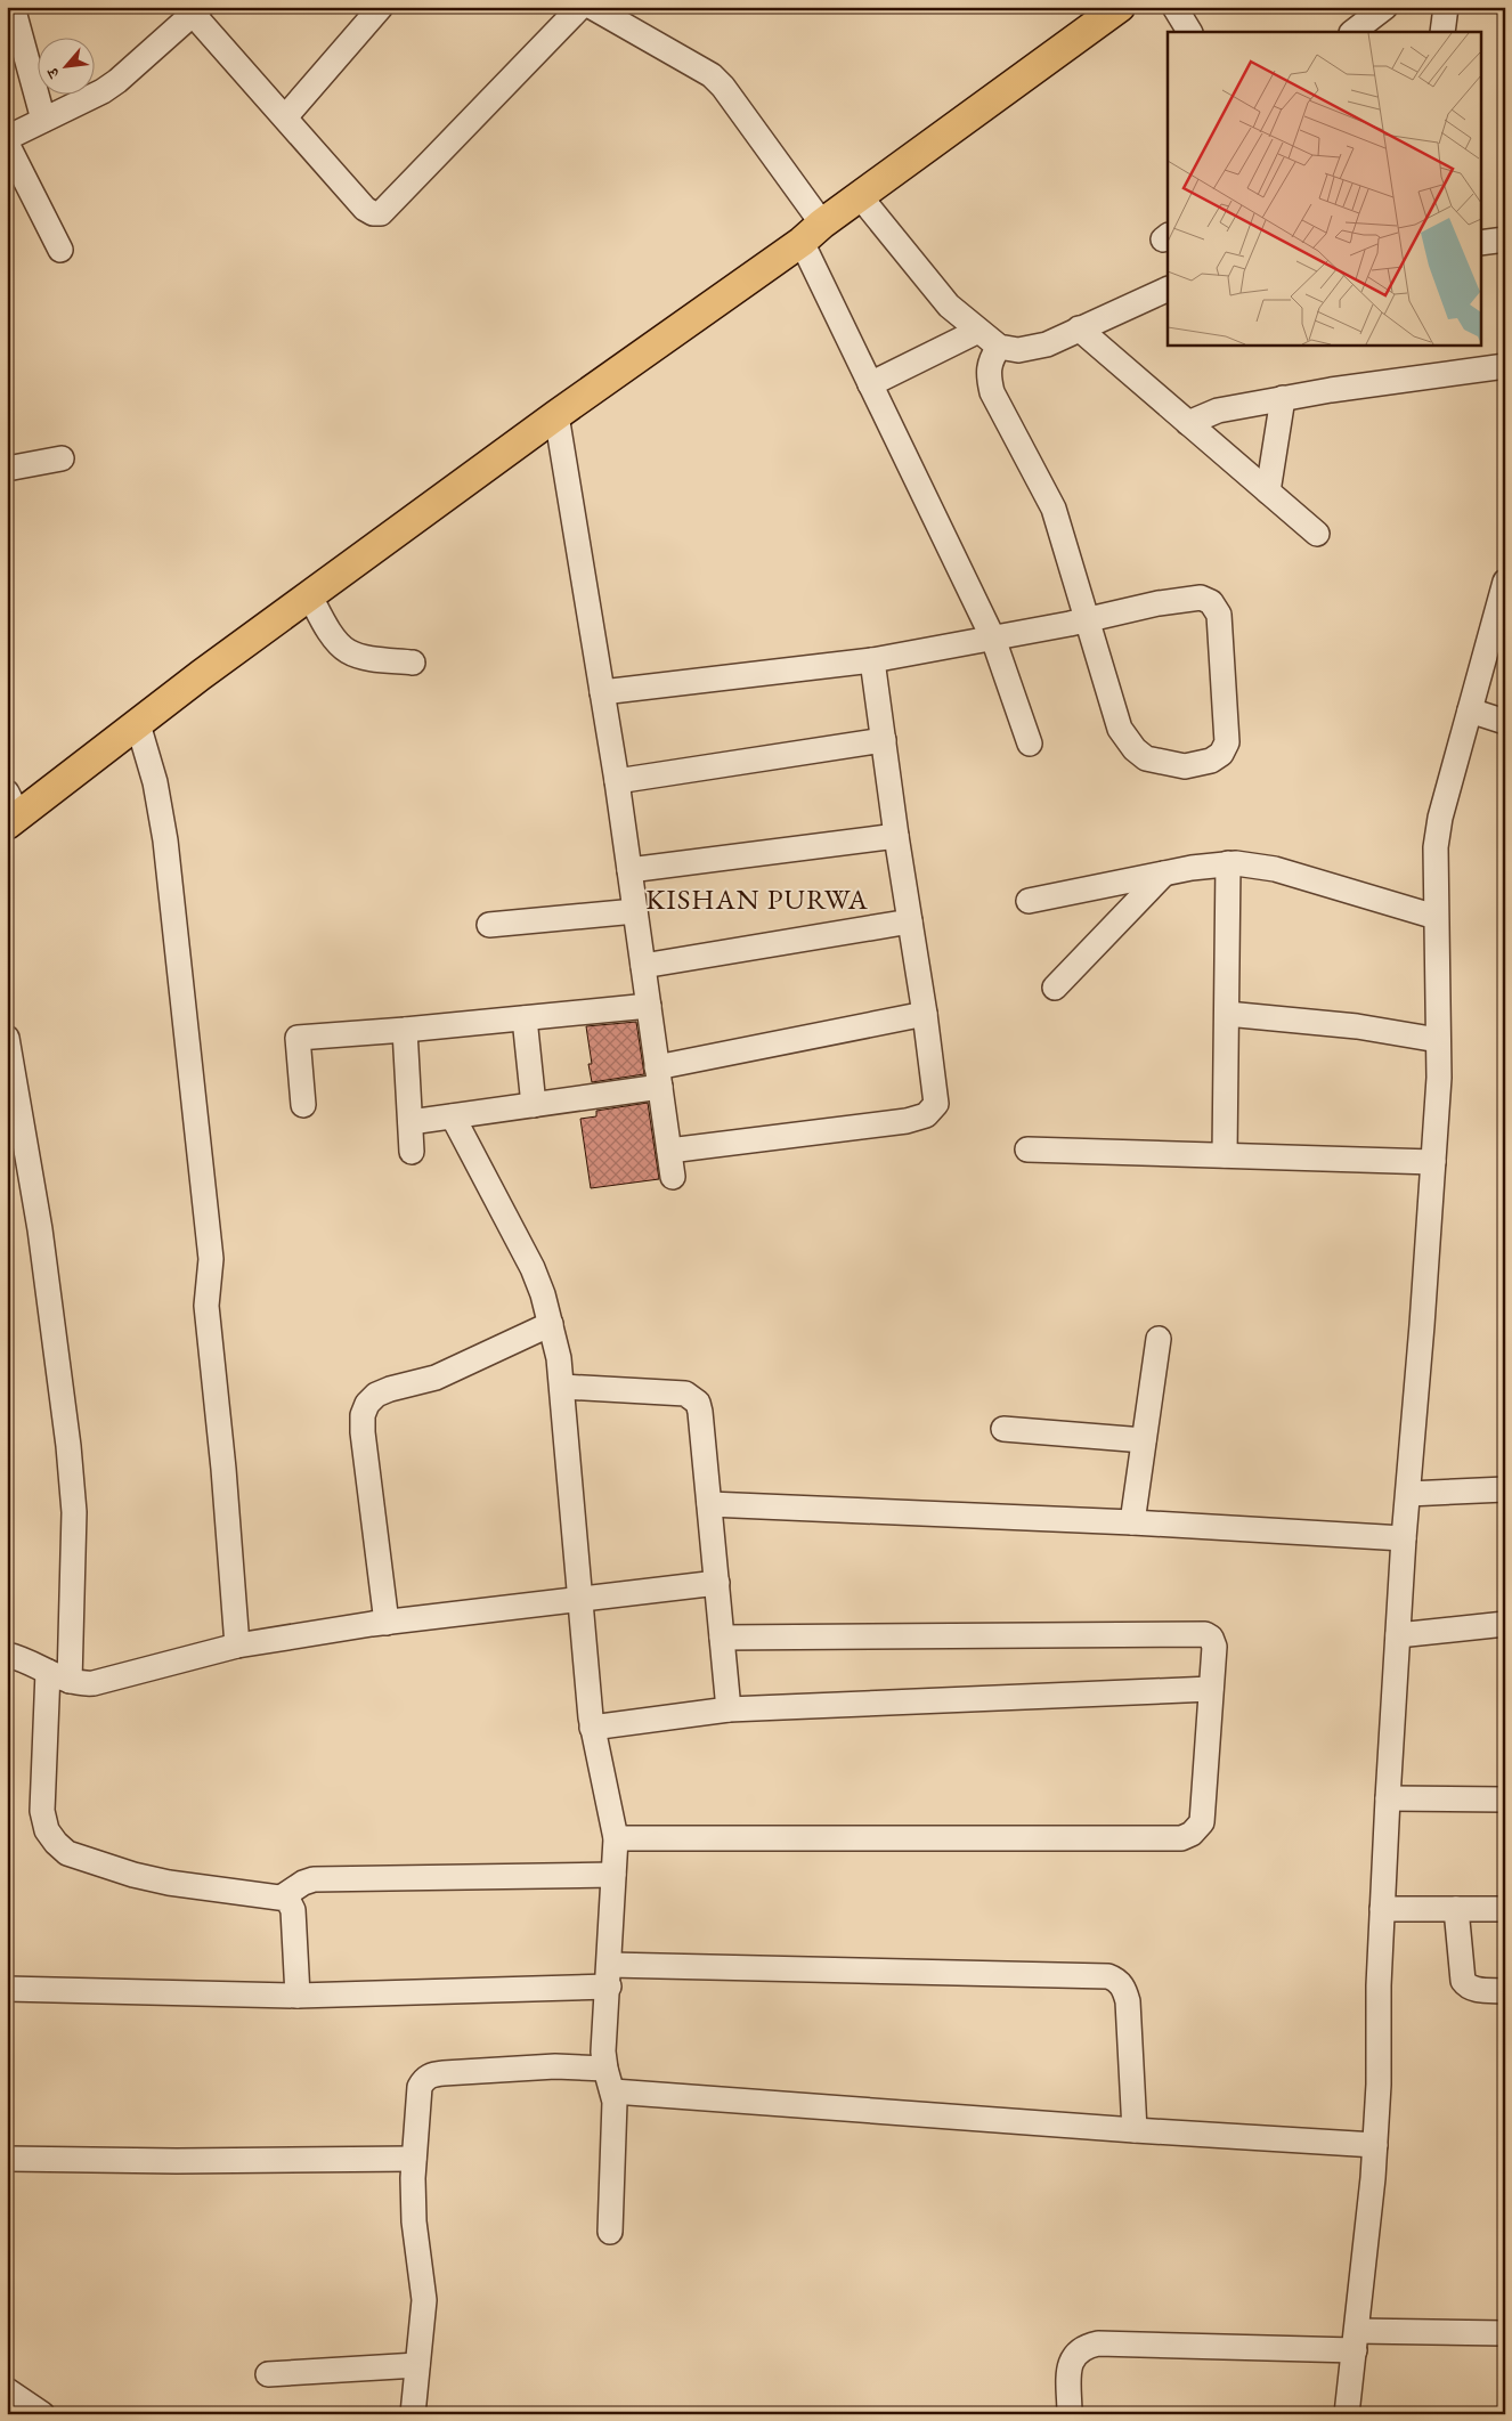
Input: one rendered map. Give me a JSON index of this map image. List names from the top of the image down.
{
  "districts": ["KISHAN PURWA"],
  "north": "bottom left"
}
